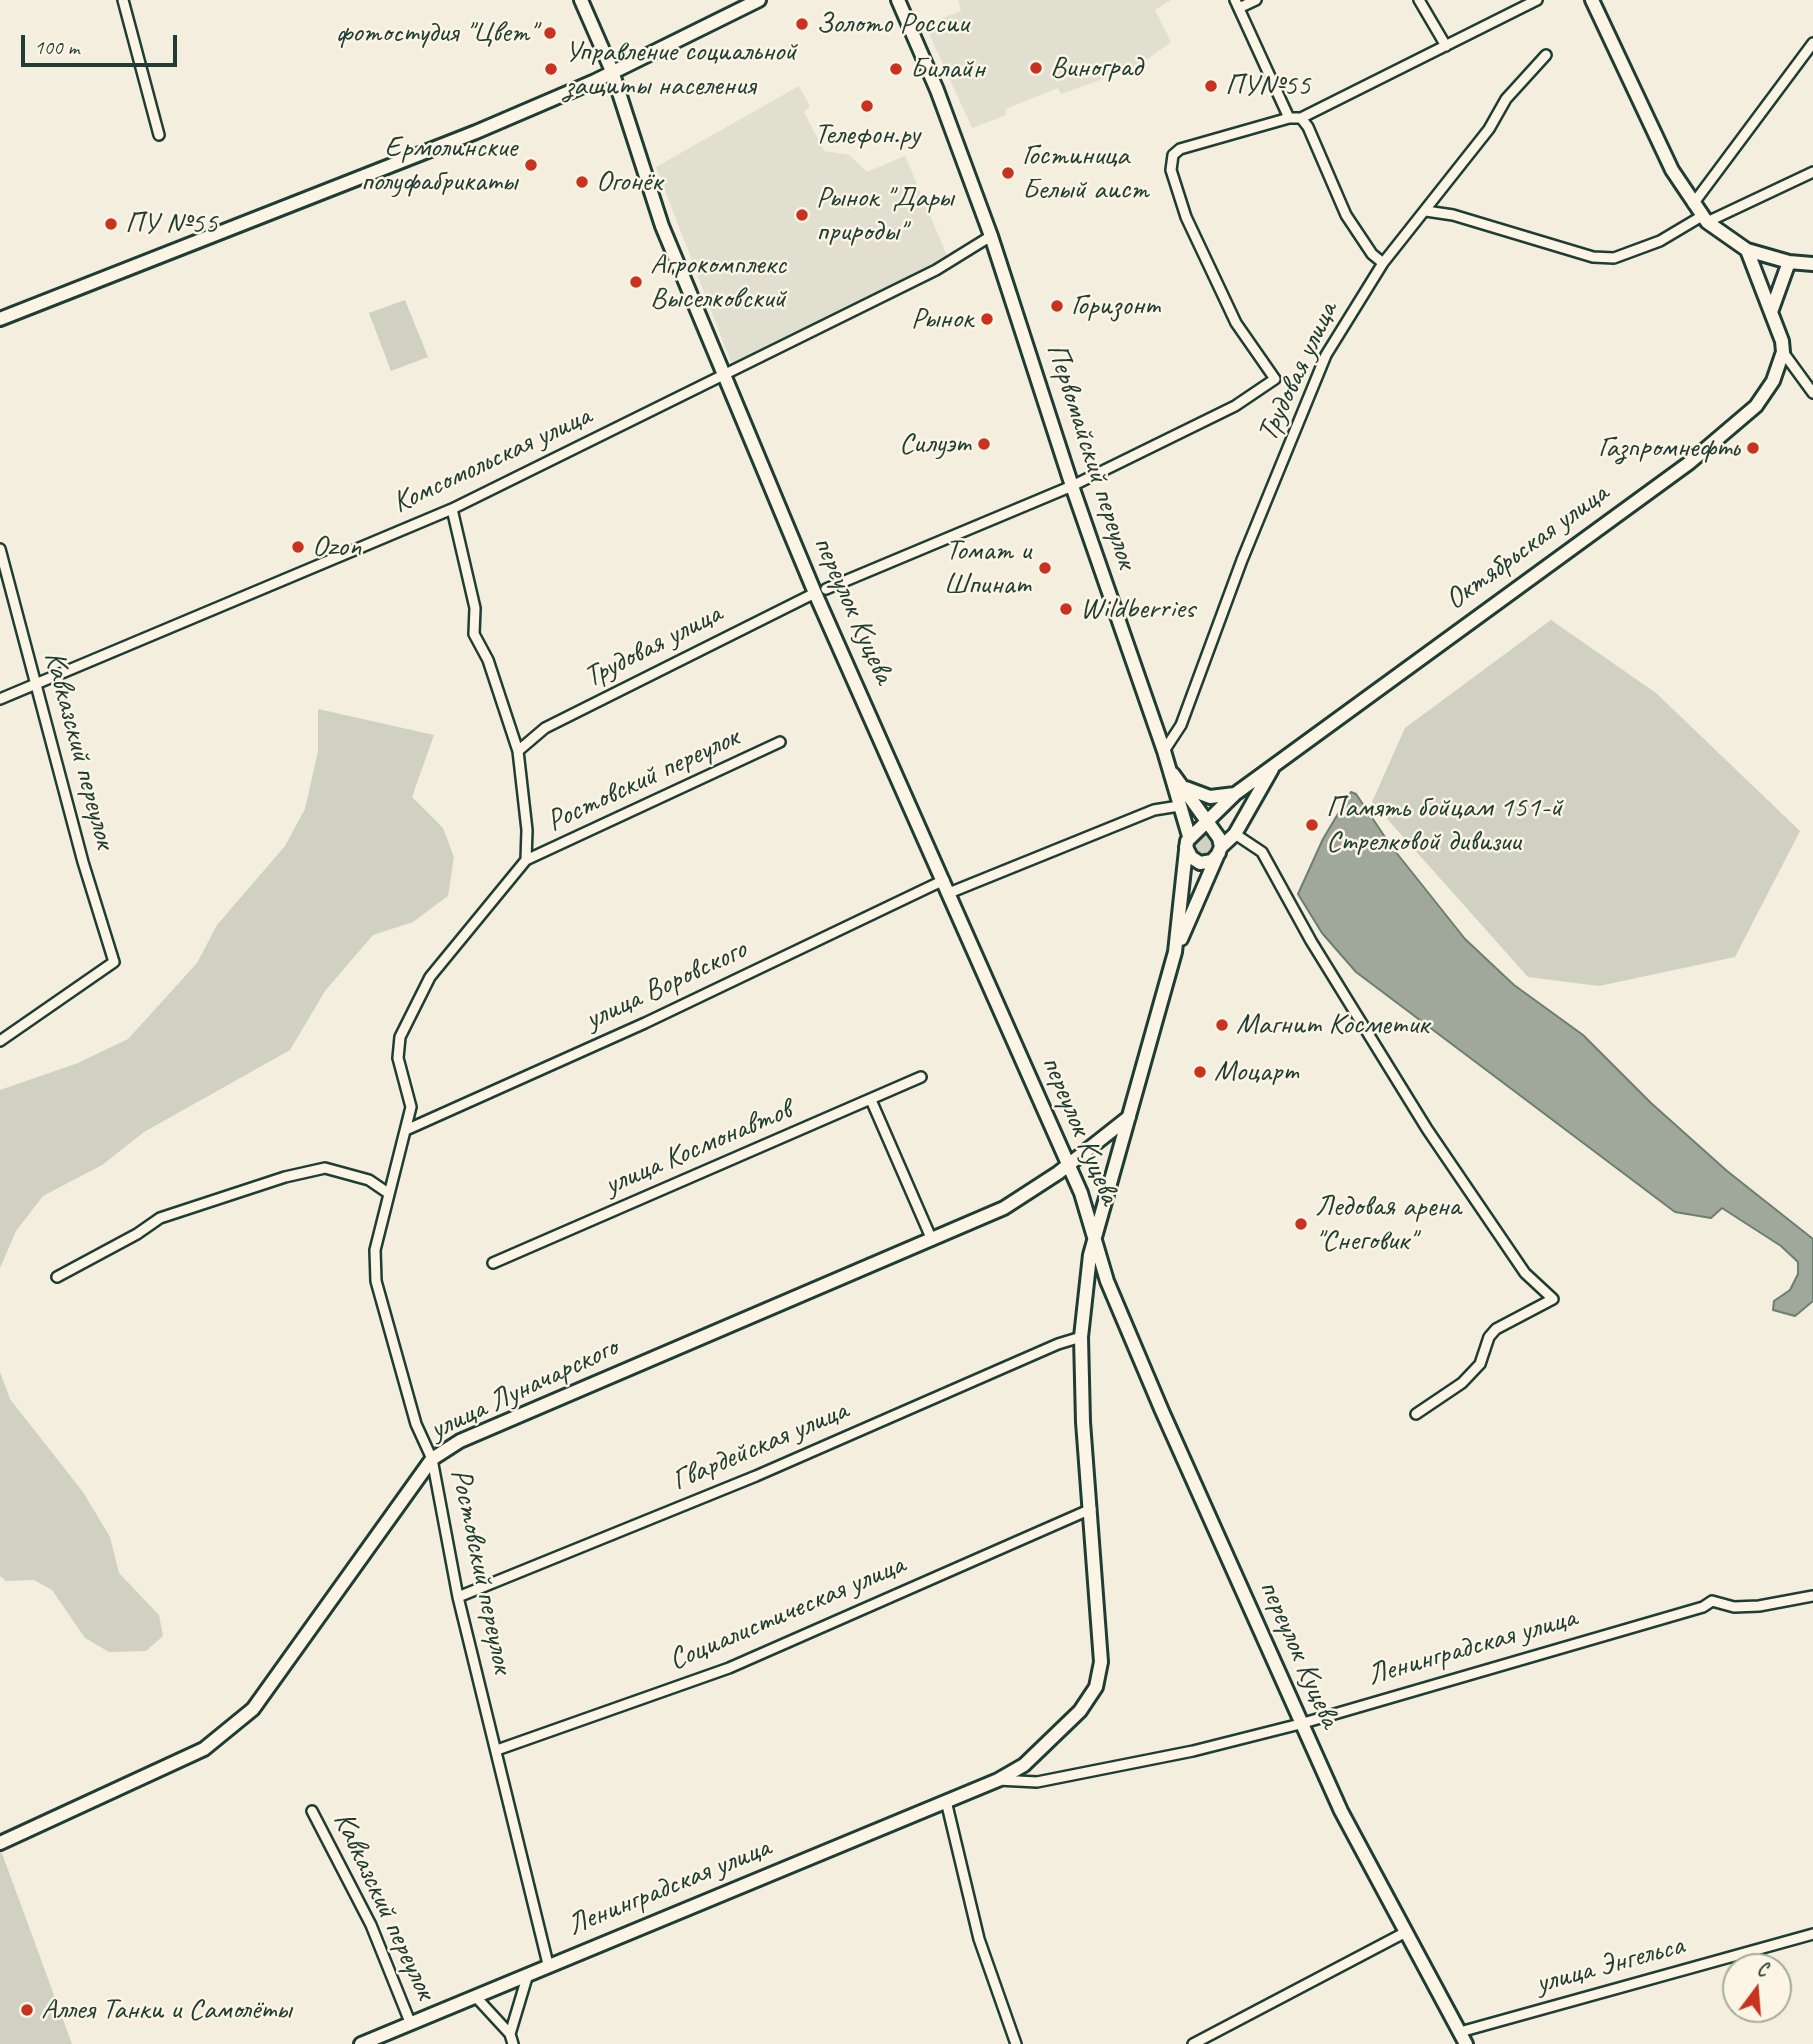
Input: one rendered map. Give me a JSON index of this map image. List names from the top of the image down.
{
  "streets": {
    "street": [
      "Трудовая улица",
      "Первомайский переулок",
      "Комсомольская улица",
      "Октябрьская улица",
      "переулок Куцева",
      "Кавказский переулок",
      "Ростовский переулок",
      "улица Воровского",
      "улица Космонавтов",
      "улица Луначарского",
      "Гвардейская улица",
      "Социалистическая улица",
      "Ленинградская улица",
      "улица Энгельса"
    ]
  },
  "crossings": [
    ["Трудовая улица", "Первомайский переулок"],
    ["Трудовая улица", "переулок Куцева"],
    ["Трудовая улица", "Ростовский переулок"],
    ["Первомайский переулок", "Комсомольская улица"],
    ["Первомайский переулок", "Октябрьская улица"],
    ["Первомайский переулок", "переулок Куцева"],
    ["Первомайский переулок", "улица Луначарского"],
    ["Комсомольская улица", "переулок Куцева"],
    ["Комсомольская улица", "Кавказский переулок"],
    ["Комсомольская улица", "Ростовский переулок"],
    ["переулок Куцева", "улица Воровского"],
    ["переулок Куцева", "улица Луначарского"],
    ["переулок Куцева", "Гвардейская улица"],
    ["переулок Куцева", "Социалистическая улица"],
    ["переулок Куцева", "Ленинградская улица"],
    ["переулок Куцева", "улица Энгельса"],
    ["Кавказский переулок", "Ленинградская улица"],
    ["Ростовский переулок", "улица Воровского"],
    ["Ростовский переулок", "улица Луначарского"],
    ["Ростовский переулок", "Гвардейская улица"],
    ["Ростовский переулок", "Социалистическая улица"],
    ["Ростовский переулок", "Ленинградская улица"]
  ],
  "places": [
    "Золото России",
    "фотостудия \"Цвет\"",
    "Виноград",
    "Управление социальной защиты населения",
    "Билайн",
    "ПУ№55",
    "Телефон.ру",
    "Ермолинские полуфабрикаты",
    "Гостиница Белый аист",
    "Огонёк",
    "Рынок \"Дары природы\"",
    "ПУ №55",
    "Агрокомплекс Выселковский",
    "Горизонт",
    "Рынок",
    "Силуэт",
    "Газпромнефть",
    "Ozon",
    "Томат и Шпинат",
    "Wildberries",
    "Память бойцам 151-й Стрелковой дивизии",
    "Магнит Косметик",
    "Моцарт",
    "Ледовая арена \"Снеговик\"",
    "Аллея Танки и Самолёты"
  ],
  "scale_bar": "100 m",
  "north": "top"
}
